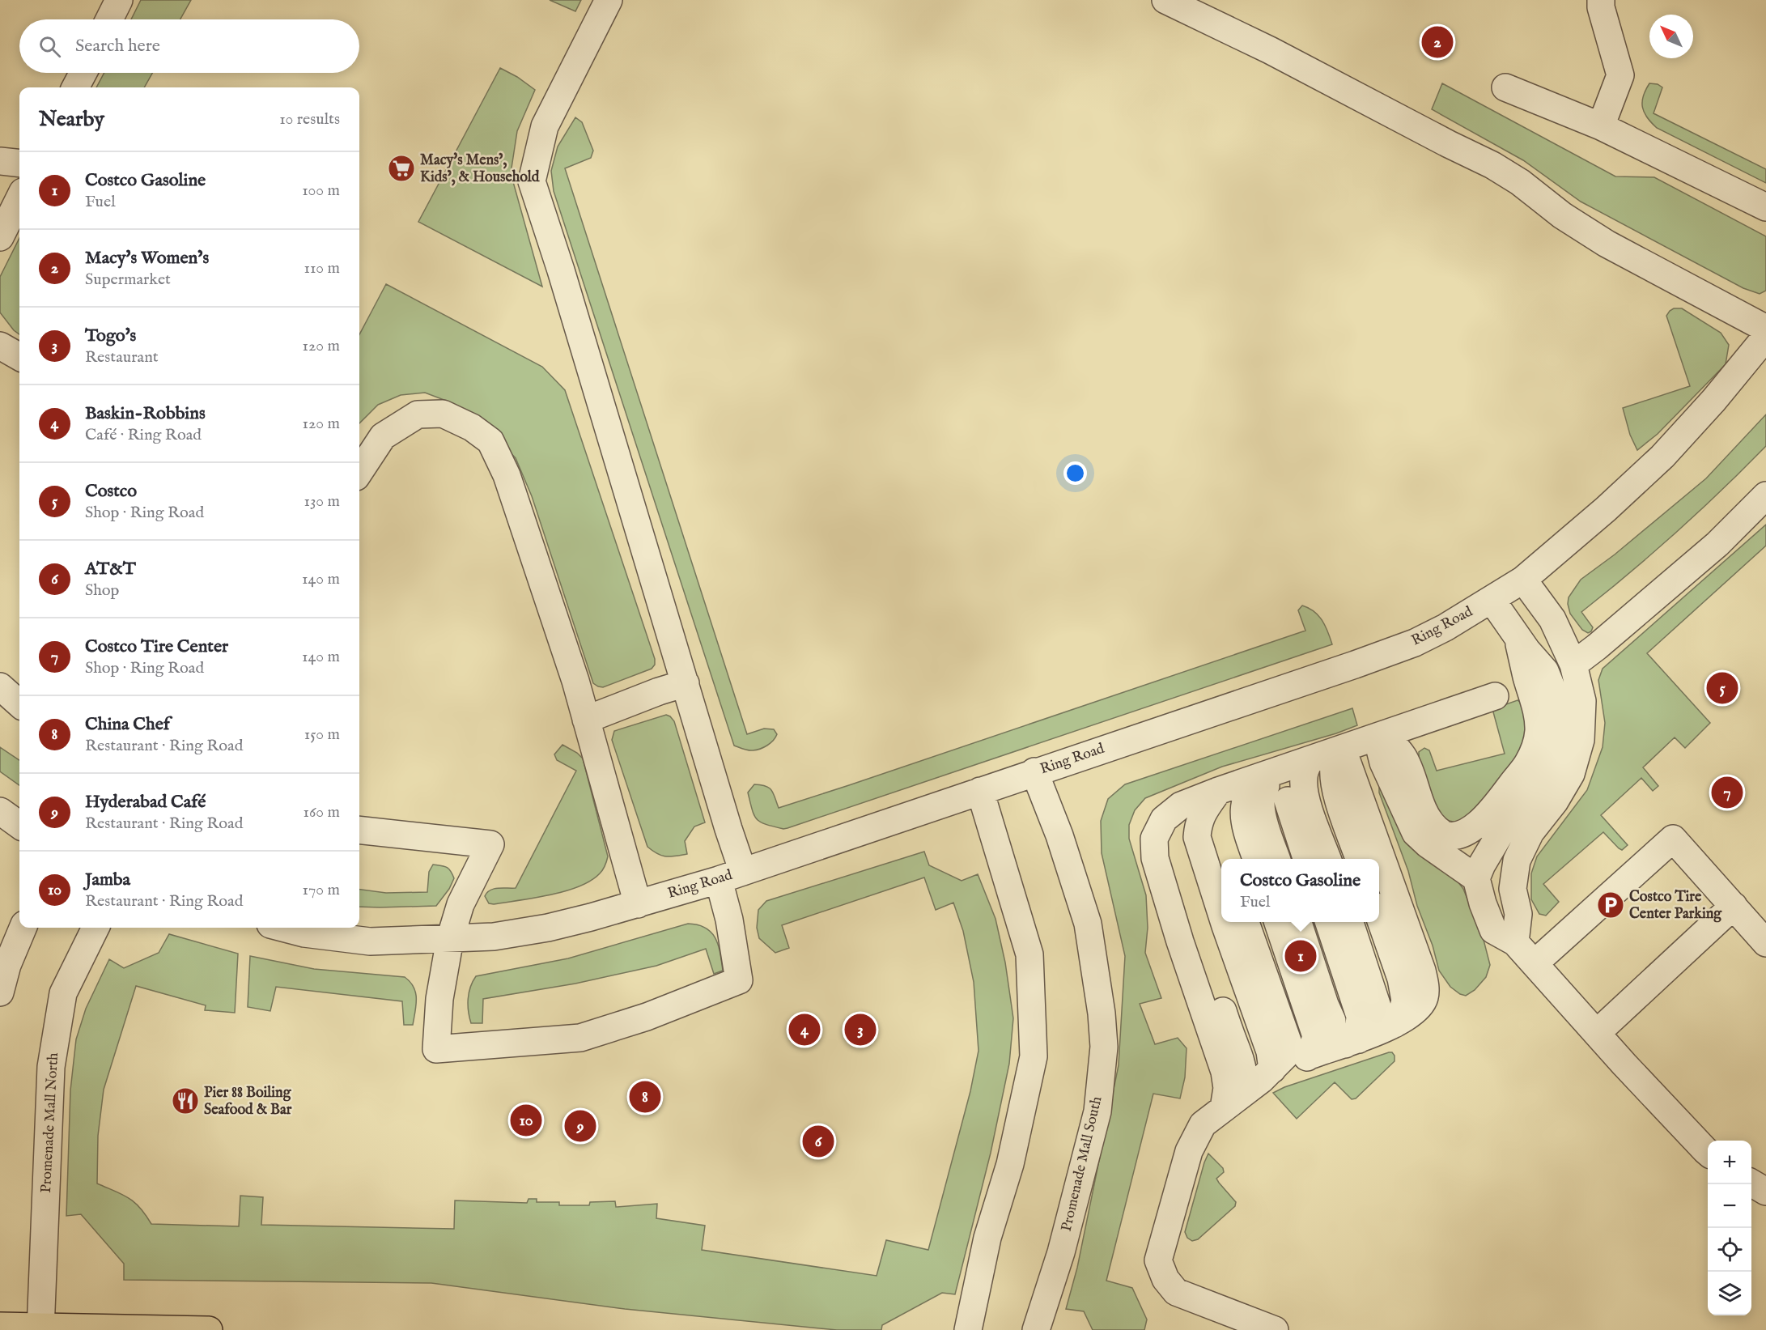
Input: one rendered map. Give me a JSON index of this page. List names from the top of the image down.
{
  "streets": {
    "street": ["Ring Road", "Promenade Mall North", "Promenade Mall South"]
  },
  "crossings": [
    ["Ring Road", "Promenade Mall South"]
  ],
  "places": {
    "supermarket": ["Macy's Mens’, Kids’, & Household"],
    "parking": ["Costco Tire Center Parking"],
    "restaurant": ["Pier 88 Boiling Seafood & Bar"]
  },
  "north": "top left",
  "page": {
    "search": "Search here",
    "pins": [
      "2",
      "5",
      "7",
      "1",
      "3",
      "4",
      "8",
      "10",
      "9",
      "6"
    ],
    "heading": ["Nearby", "10 results"],
    "list": [
      {
        "mark": "1",
        "name": "Costco Gasoline",
        "note": "Fuel",
        "value": "100 m"
      },
      {
        "mark": "2",
        "name": "Macy's Women’s",
        "note": "Supermarket",
        "value": "110 m"
      },
      {
        "mark": "3",
        "name": "Togo's",
        "note": "Restaurant",
        "value": "120 m"
      },
      {
        "mark": "4",
        "name": "Baskin-Robbins",
        "note": "Café · Ring Road",
        "value": "120 m"
      },
      {
        "mark": "5",
        "name": "Costco",
        "note": "Shop · Ring Road",
        "value": "130 m"
      },
      {
        "mark": "6",
        "name": "AT&T",
        "note": "Shop",
        "value": "140 m"
      },
      {
        "mark": "7",
        "name": "Costco Tire Center",
        "note": "Shop · Ring Road",
        "value": "140 m"
      },
      {
        "mark": "8",
        "name": "China Chef",
        "note": "Restaurant · Ring Road",
        "value": "150 m"
      },
      {
        "mark": "9",
        "name": "Hyderabad Café",
        "note": "Restaurant · Ring Road",
        "value": "160 m"
      },
      {
        "mark": "10",
        "name": "Jamba",
        "note": "Restaurant · Ring Road",
        "value": "170 m"
      }
    ],
    "popup": ["Costco Gasoline", "Fuel"],
    "map_buttons": ["+", "−"]
  }
}
